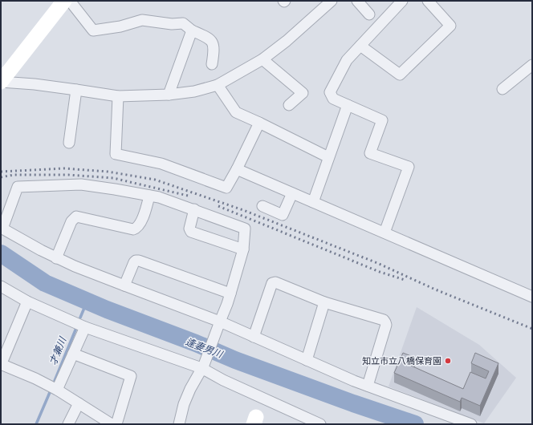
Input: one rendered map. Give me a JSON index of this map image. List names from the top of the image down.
{
  "water": ["逢妻男川", "才兼川"],
  "places": ["知立市立八橋保育園"]
}
